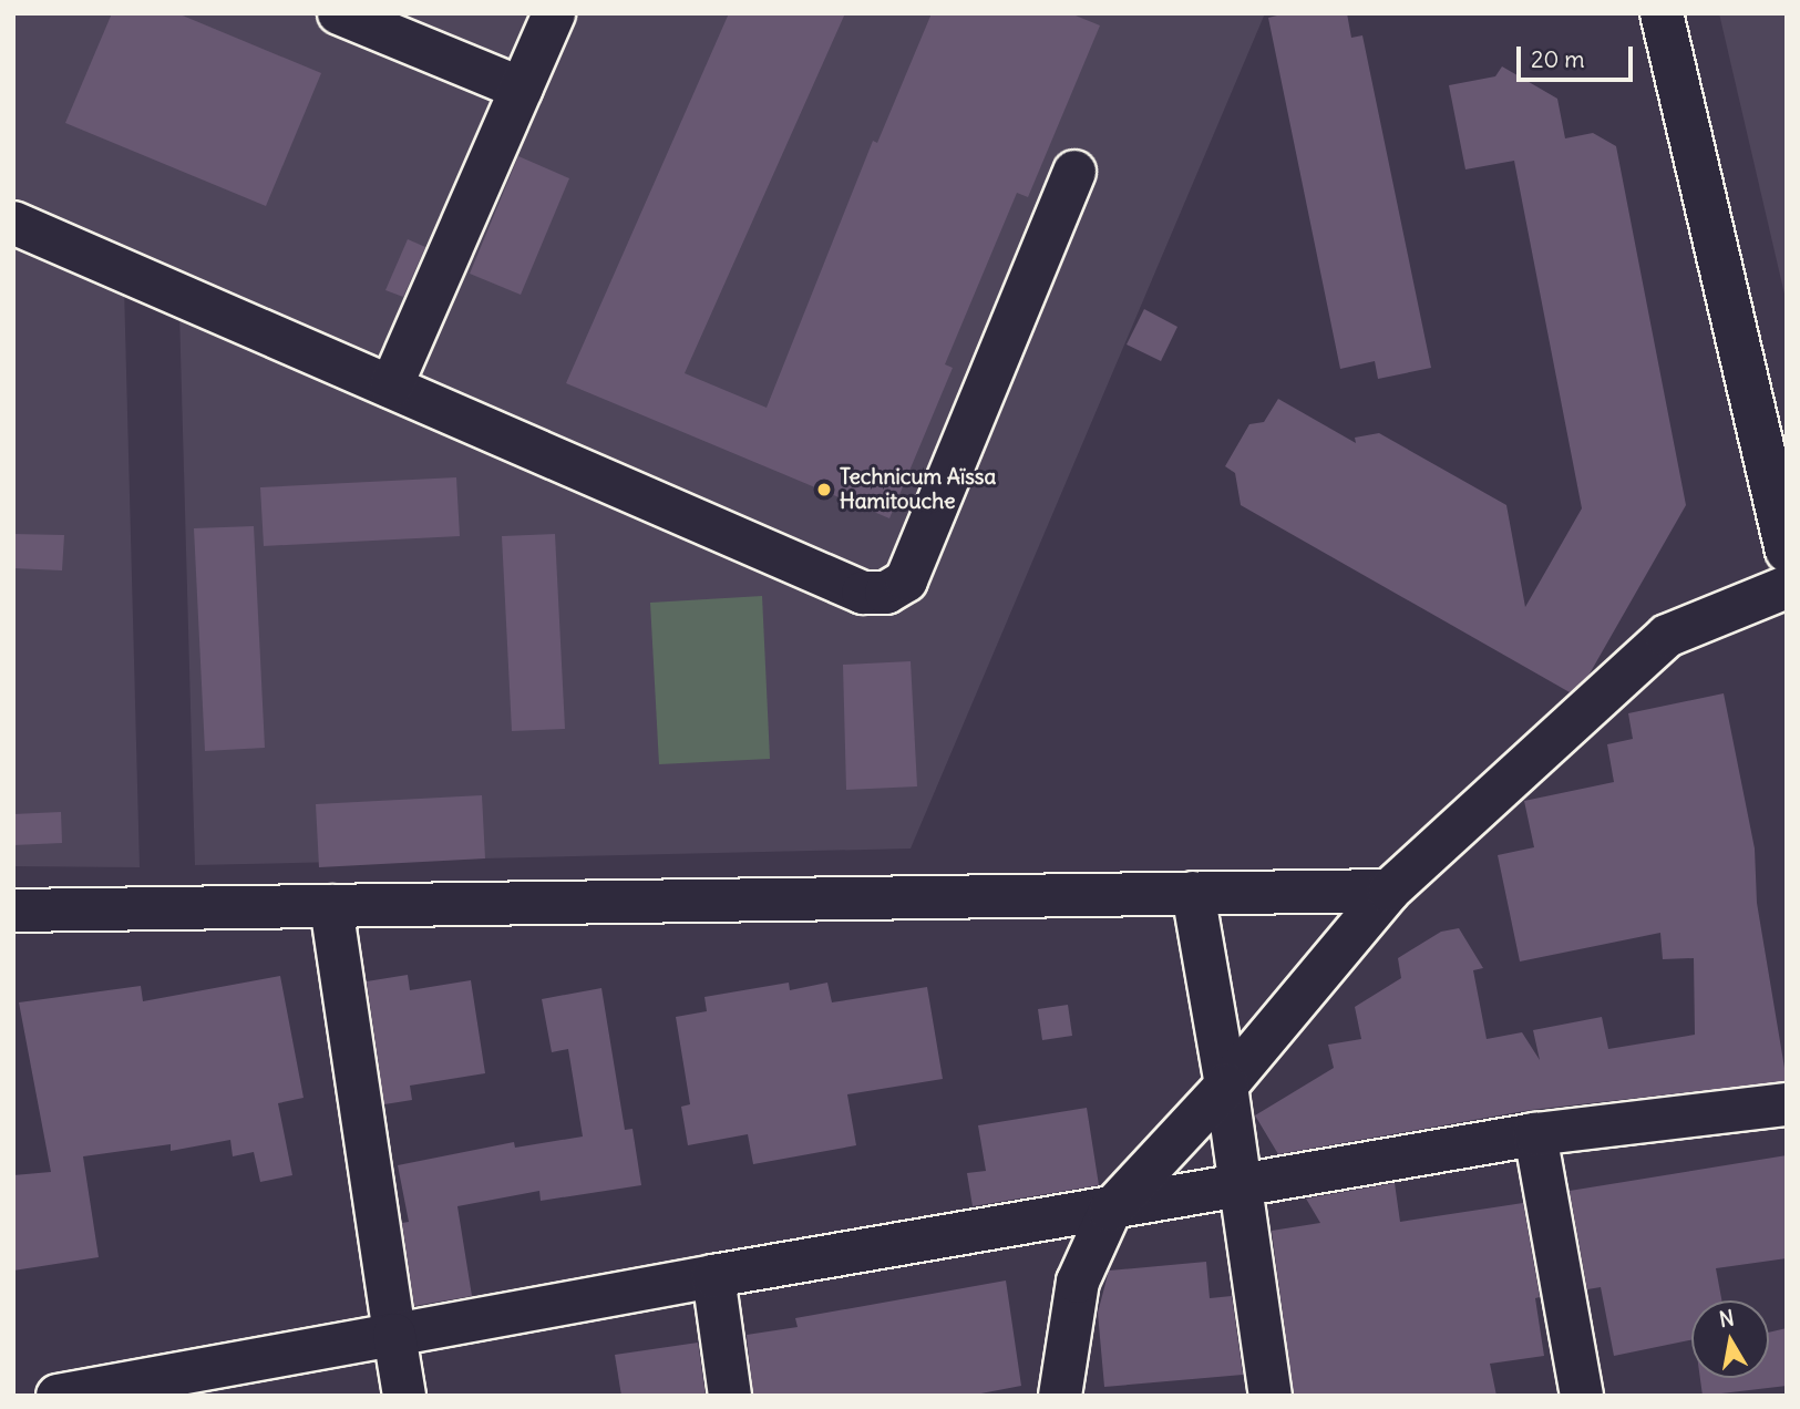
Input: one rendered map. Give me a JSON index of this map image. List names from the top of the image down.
{
  "places": ["Technicum Aïssa Hamitouche"],
  "scale_bar": "20 m",
  "north": "top"
}
